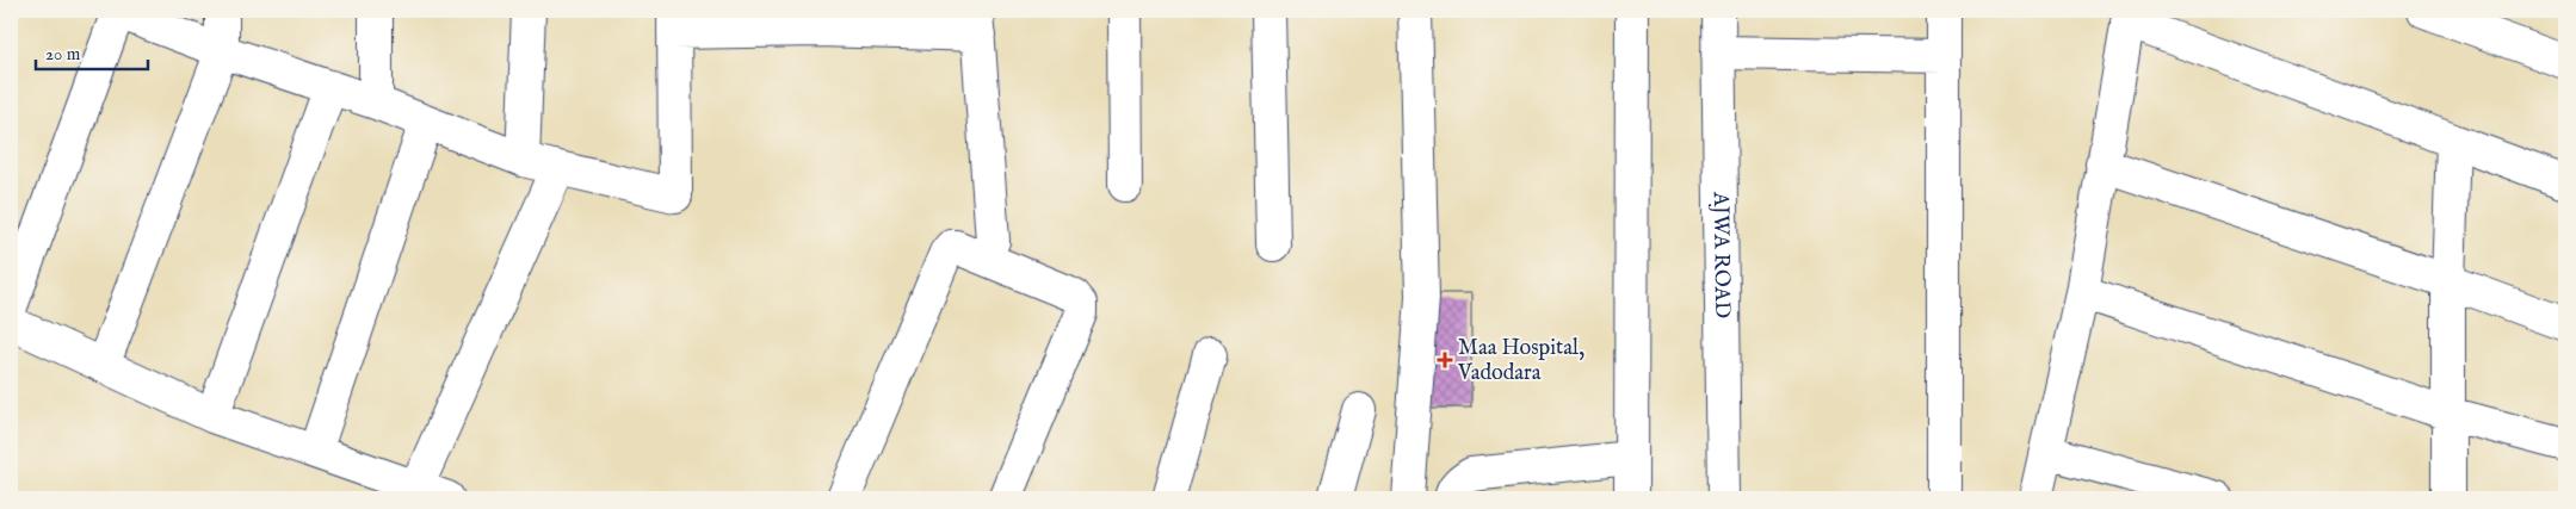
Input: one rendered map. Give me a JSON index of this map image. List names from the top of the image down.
{
  "streets": {
    "street": ["AJWA ROAD"]
  },
  "places": {
    "health": ["Maa Hospital, Vadodara"]
  },
  "scale_bar": "20 m"
}
